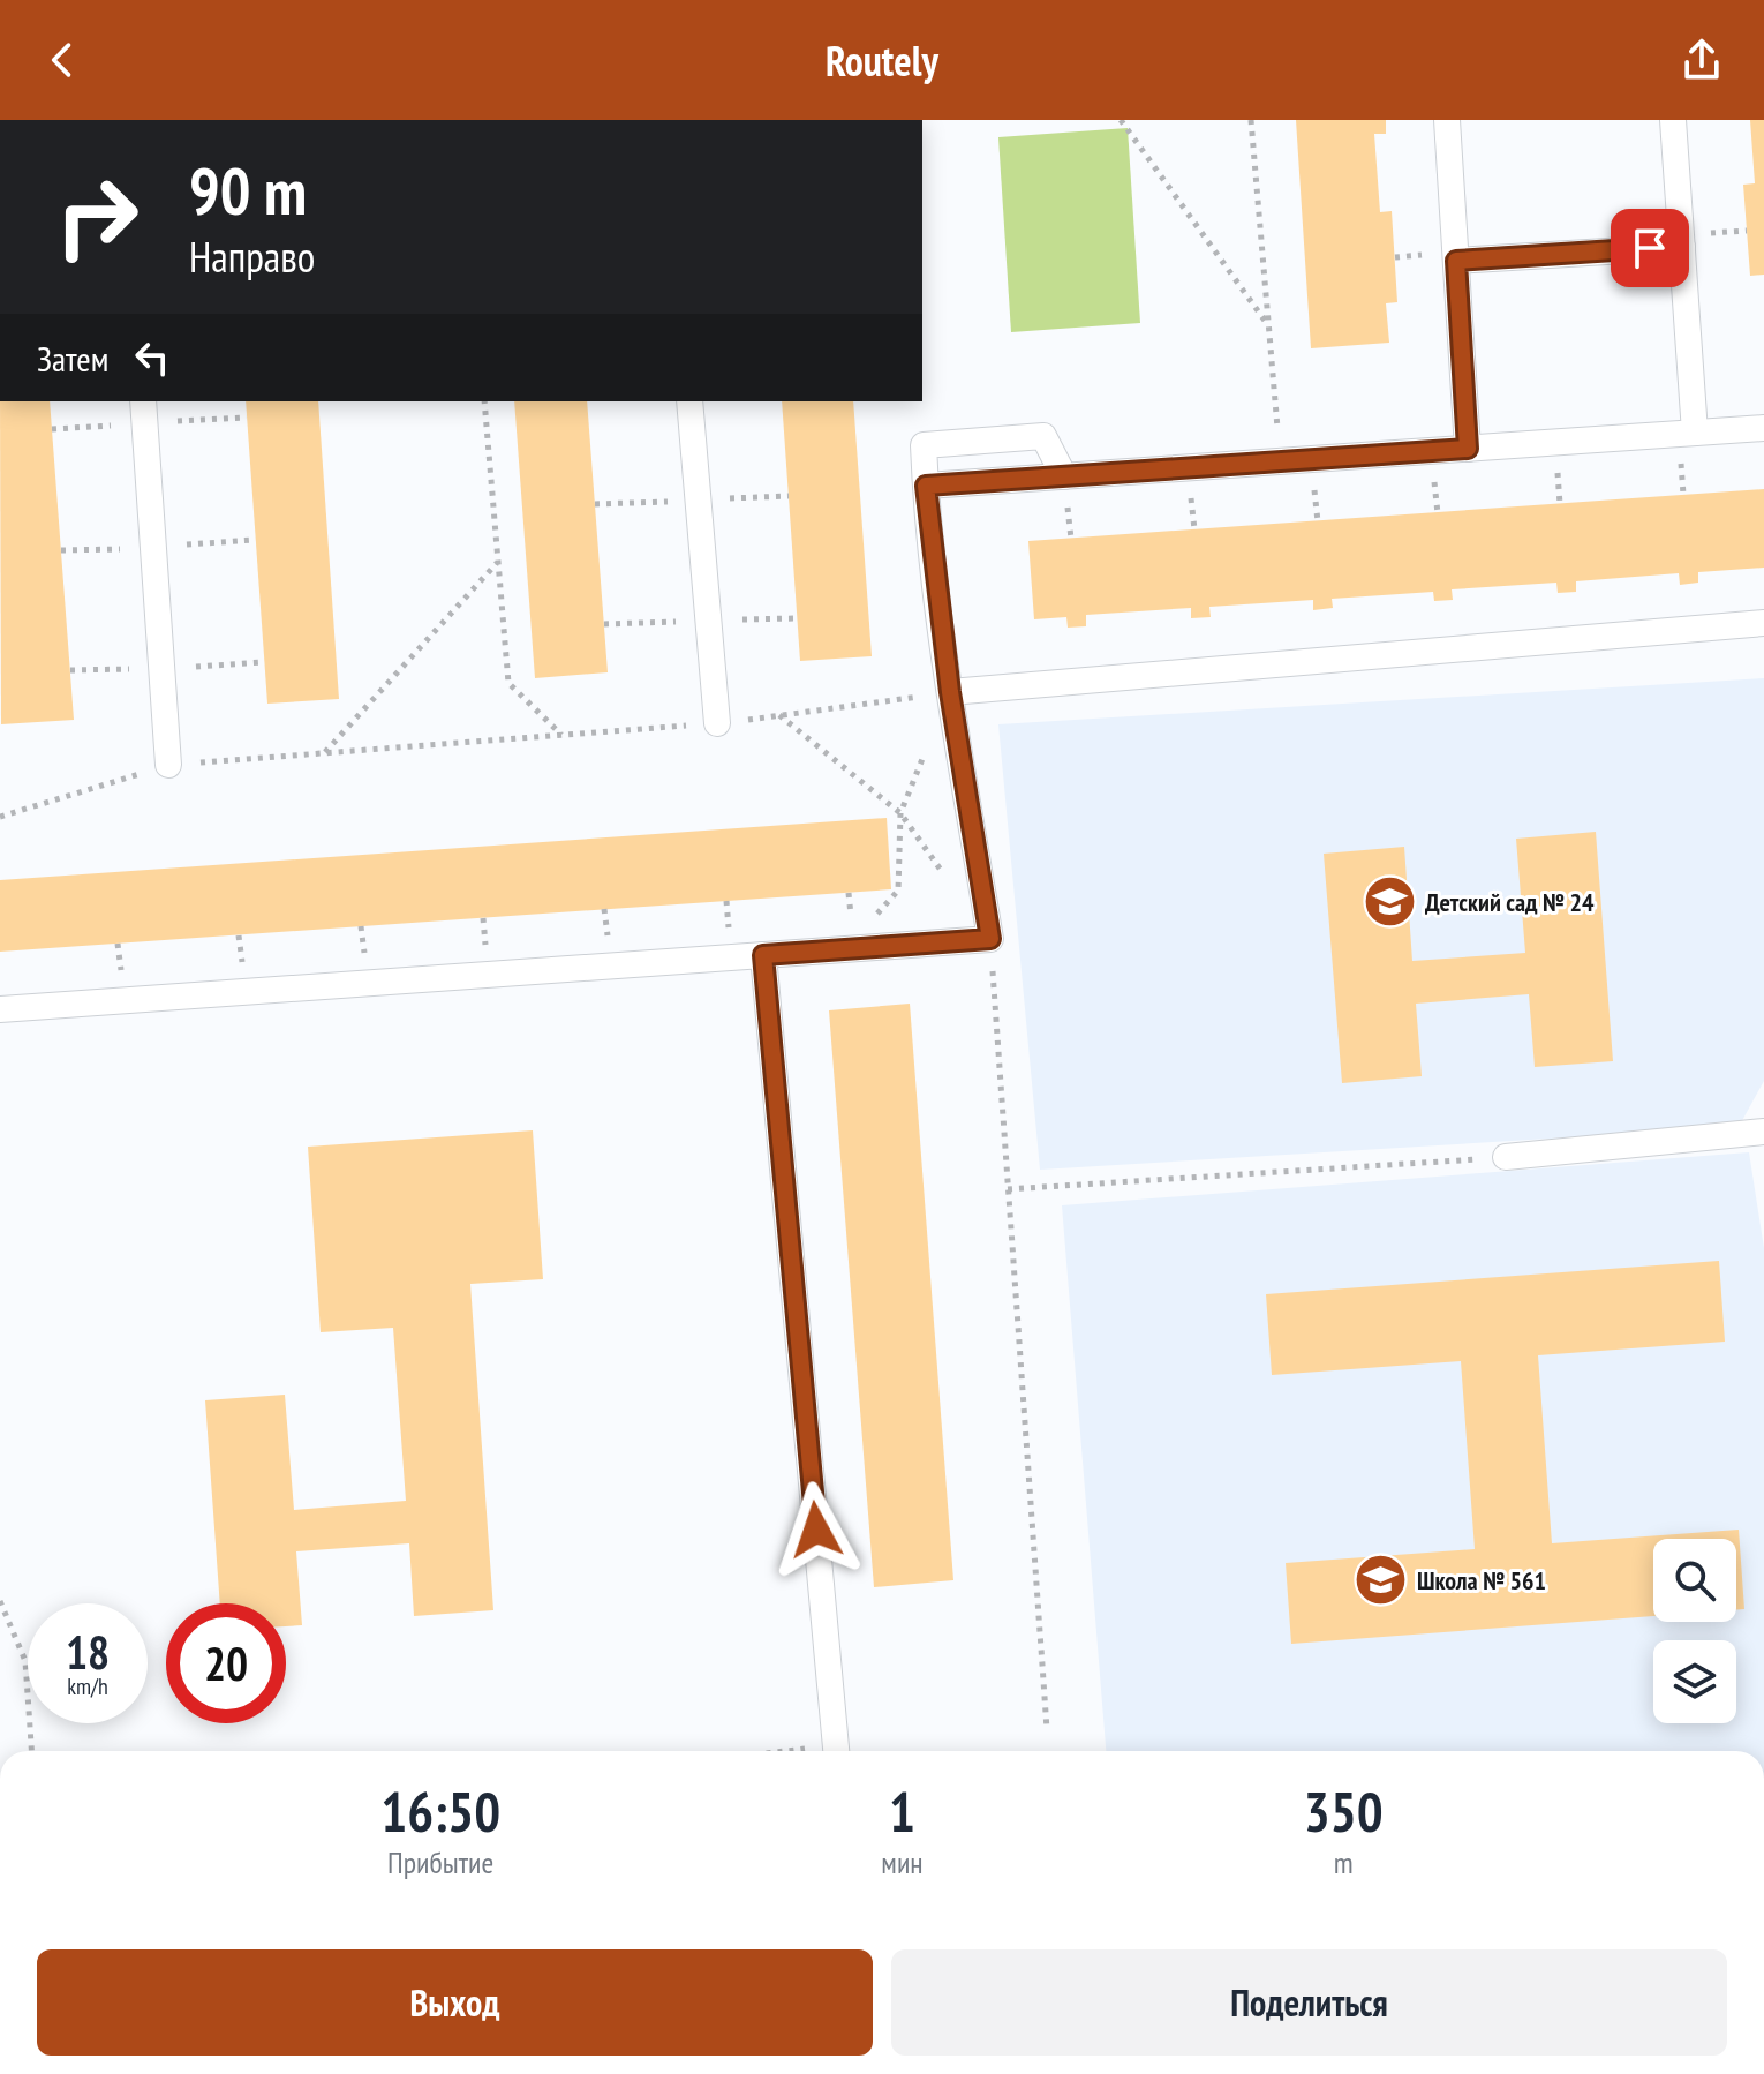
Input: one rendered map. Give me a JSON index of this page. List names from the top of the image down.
{
  "places": {
    "school or university": ["Детский сад № 24", "Школа № 561"]
  },
  "page": {
    "header": "Routely",
    "turn": ["90 m", "Направо"],
    "then": "Затем",
    "speed": "18 km/h",
    "limit": "20",
    "eta": [
      "16:50",
      "Прибытие",
      "1",
      "мин",
      "350",
      "m"
    ],
    "buttons": ["Выход", "Поделиться"]
  }
}
